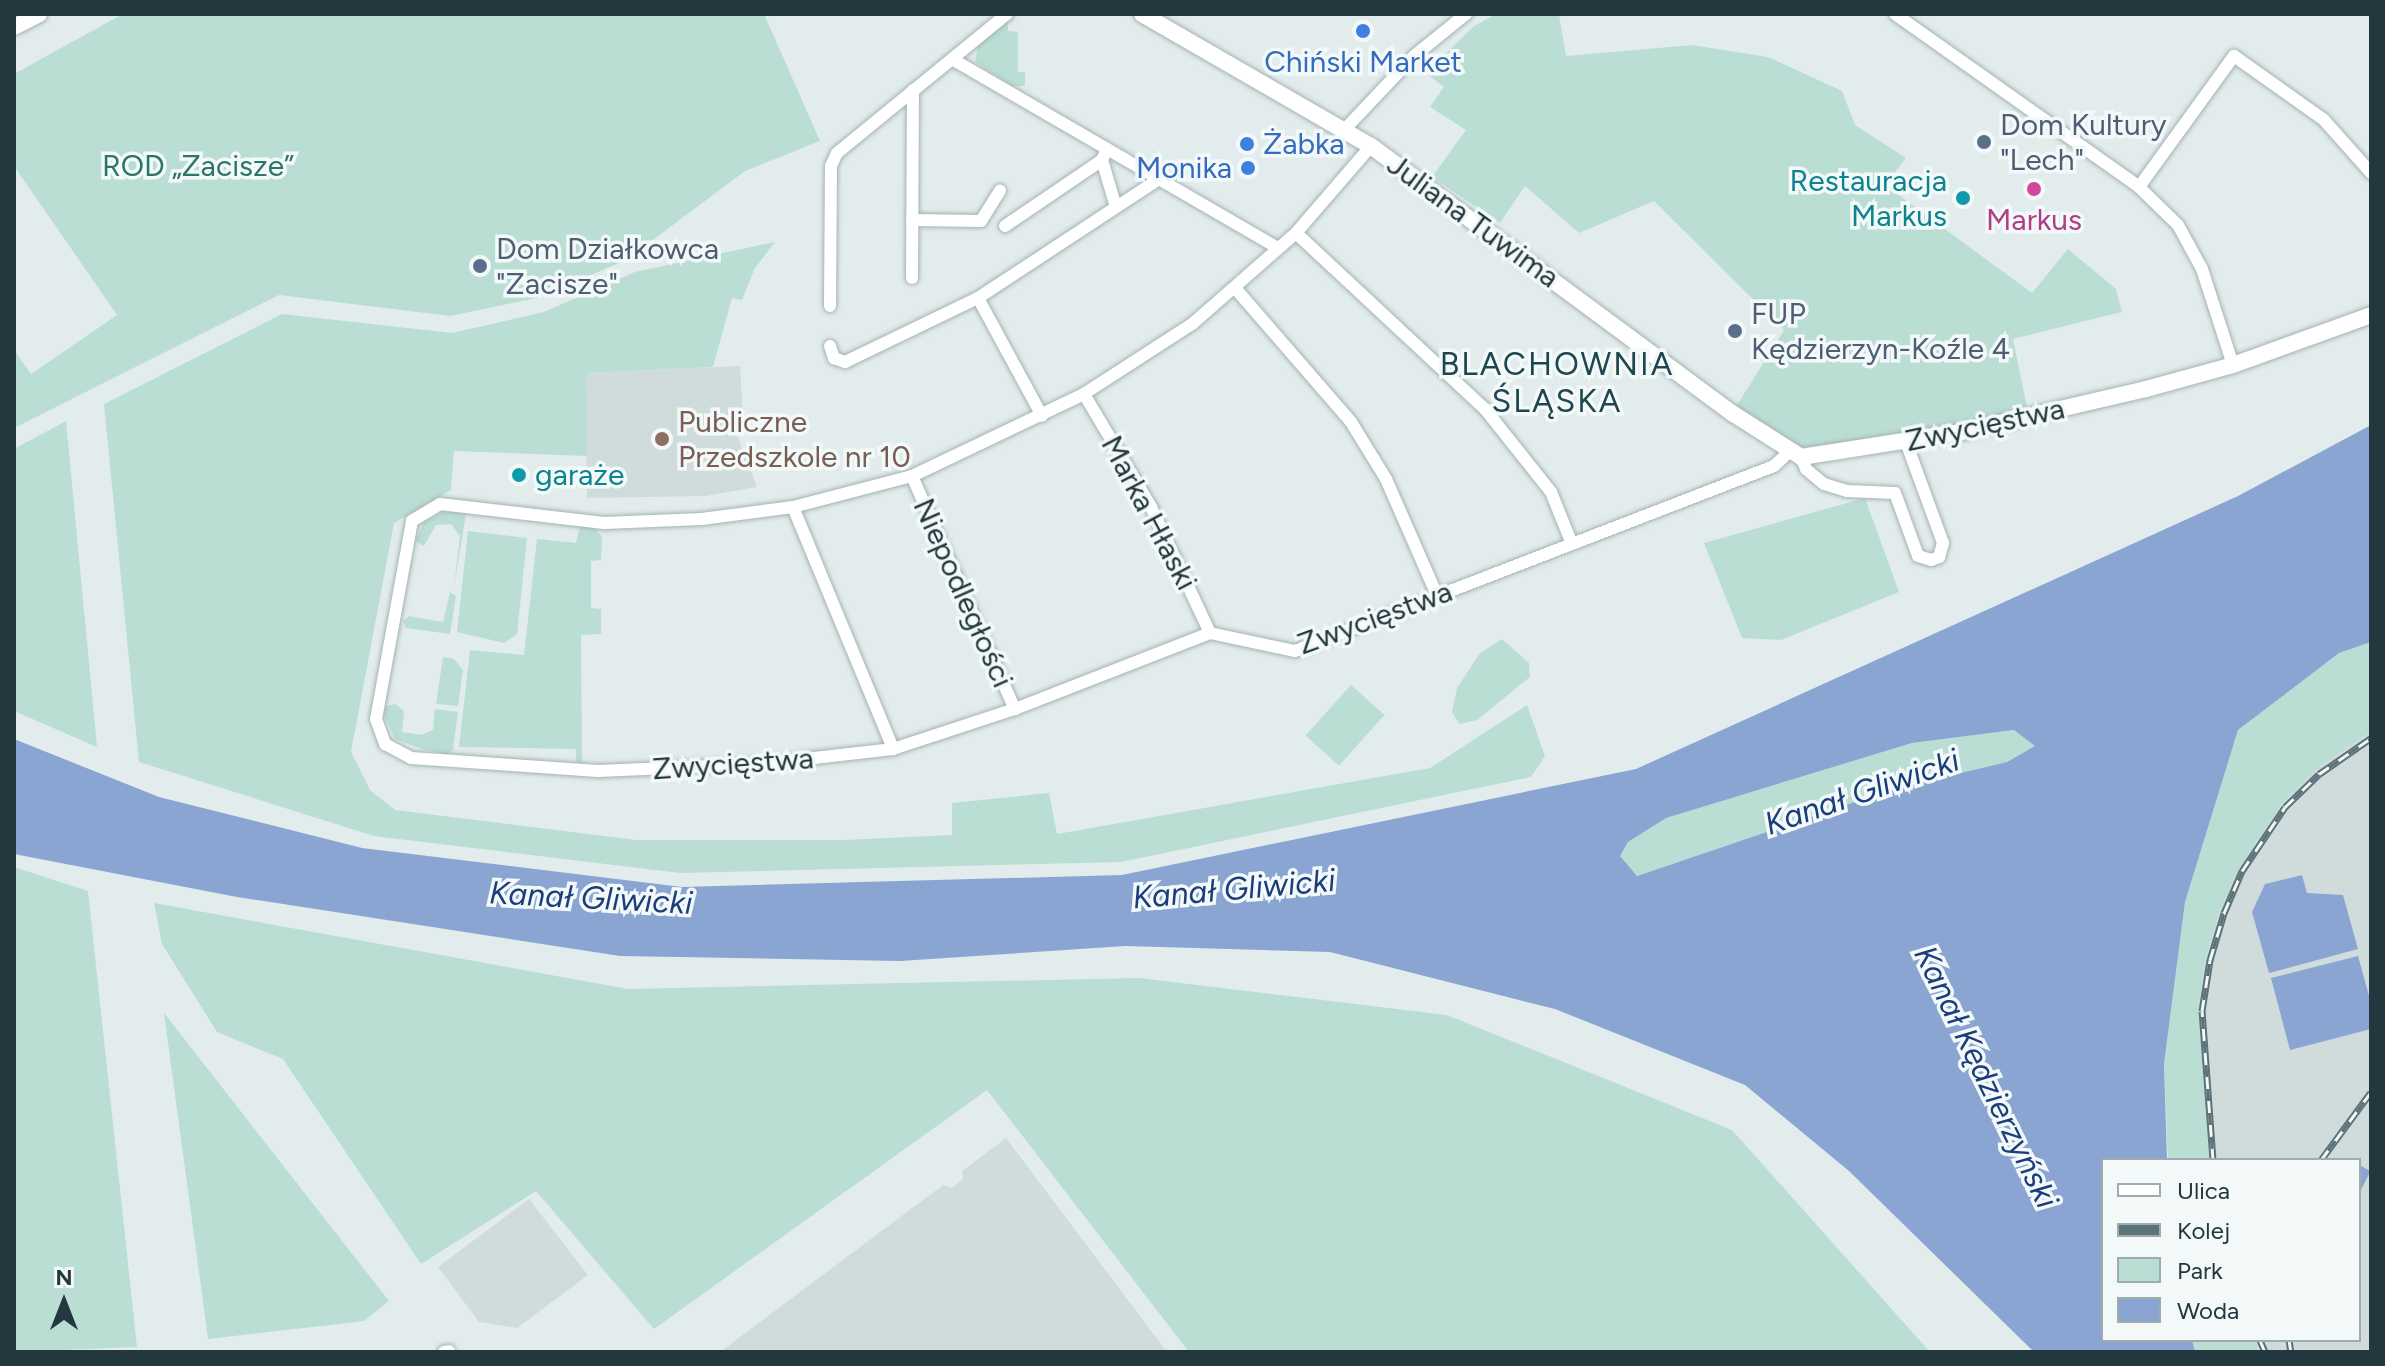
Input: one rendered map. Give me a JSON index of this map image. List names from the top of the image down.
{
  "streets": {
    "street": [
      "Juliana Tuwima",
      "Zwycięstwa",
      "Marka Hłaski",
      "Niepodległości"
    ]
  },
  "crossings": [
    ["Juliana Tuwima", "Zwycięstwa"],
    ["Zwycięstwa", "Marka Hłaski"],
    ["Zwycięstwa", "Niepodległości"]
  ],
  "districts": ["BLACHOWNIA ŚLĄSKA"],
  "water": ["Kanał Gliwicki", "Kanał Kędzierzyński"],
  "parks": ["ROD „Zacisze”"],
  "places": [
    "Chiński Market",
    "Dom Kultury \"Lech\"",
    "Żabka",
    "Monika",
    "Markus",
    "Restauracja Markus",
    "Dom Działkowca \"Zacisze\"",
    "FUP Kędzierzyn-Koźle 4",
    "Publiczne Przedszkole nr 10",
    "garaże"
  ],
  "legend": [
    "Ulica",
    "Kolej",
    "Park",
    "Woda"
  ],
  "north": "top"
}
